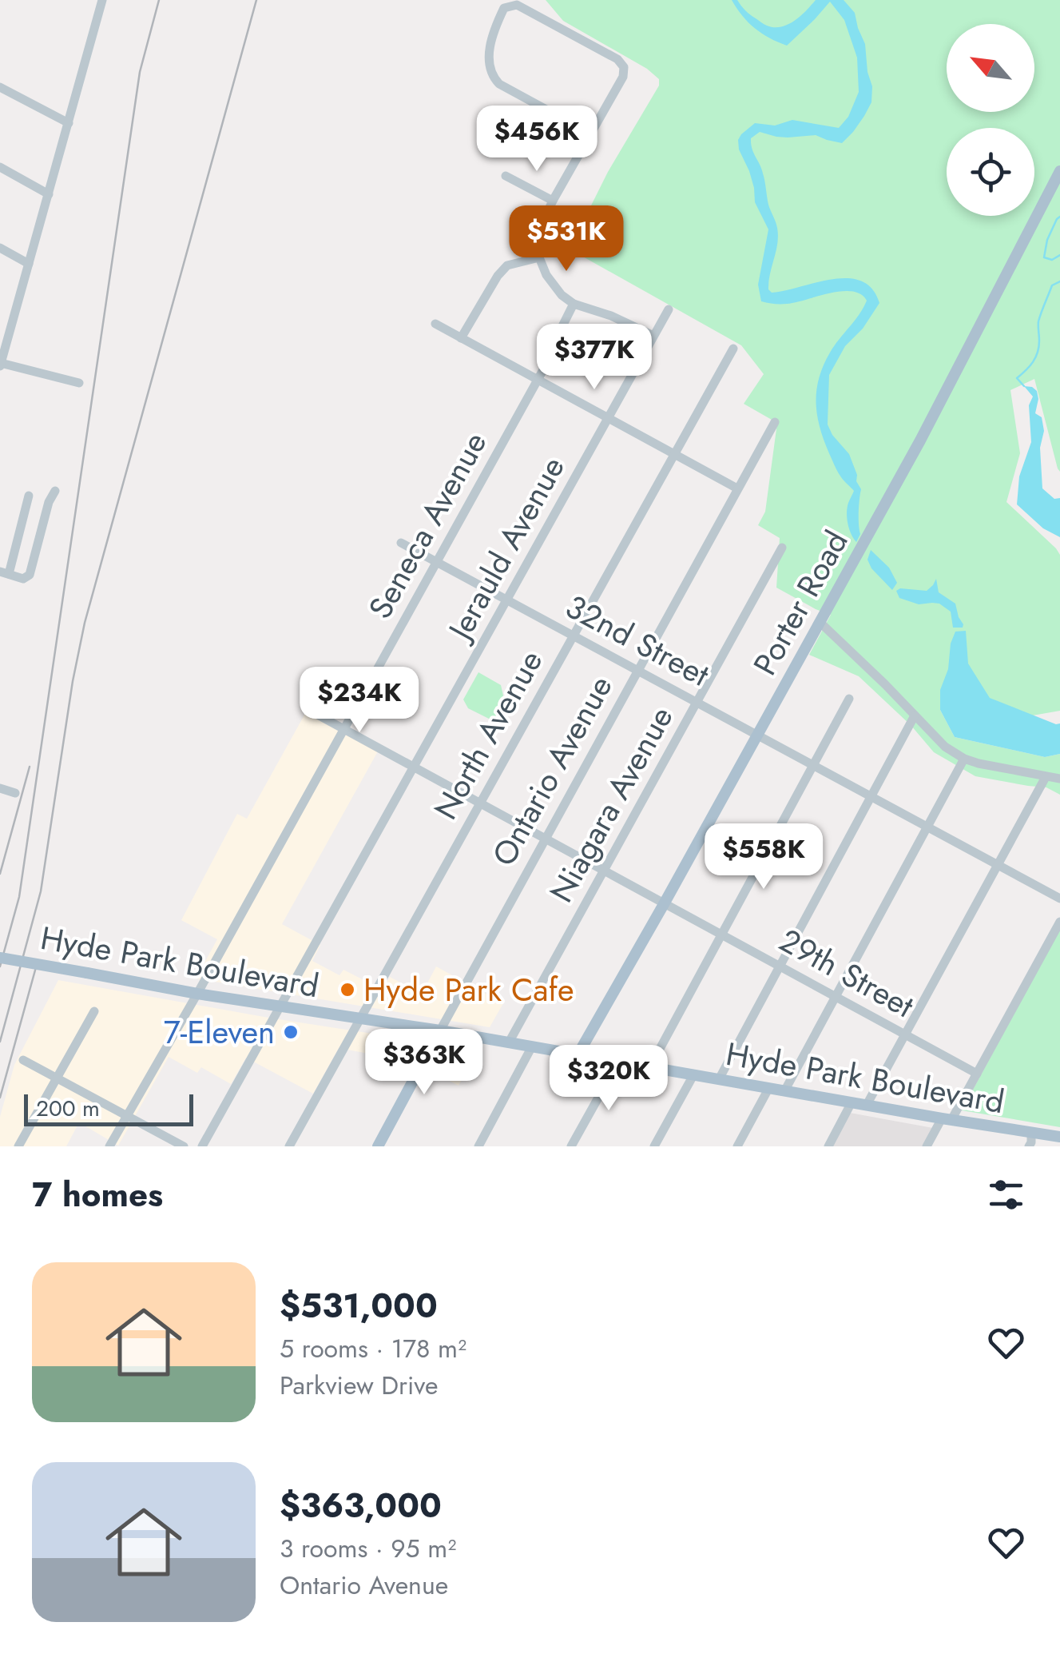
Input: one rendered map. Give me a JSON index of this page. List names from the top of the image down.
{
  "streets": {
    "main road": ["Porter Road", "Ontario Avenue", "Hyde Park Boulevard"],
    "street": [
      "Seneca Avenue",
      "Jerauld Avenue",
      "32nd Street",
      "North Avenue",
      "Niagara Avenue",
      "29th Street"
    ]
  },
  "crossings": [
    ["Seneca Avenue", "32nd Street"],
    ["Seneca Avenue", "Hyde Park Boulevard"],
    ["Seneca Avenue", "29th Street"],
    ["Jerauld Avenue", "32nd Street"],
    ["Jerauld Avenue", "Hyde Park Boulevard"],
    ["Jerauld Avenue", "29th Street"],
    ["Porter Road", "32nd Street"],
    ["Porter Road", "Hyde Park Boulevard"],
    ["Porter Road", "29th Street"],
    ["32nd Street", "North Avenue"],
    ["32nd Street", "Ontario Avenue"],
    ["32nd Street", "Niagara Avenue"],
    ["North Avenue", "Hyde Park Boulevard"],
    ["North Avenue", "29th Street"],
    ["Ontario Avenue", "Hyde Park Boulevard"],
    ["Ontario Avenue", "29th Street"],
    ["Niagara Avenue", "Hyde Park Boulevard"],
    ["Niagara Avenue", "29th Street"]
  ],
  "places": ["Hyde Park Cafe", "7-Eleven"],
  "scale_bar": "200 m",
  "north": "top left",
  "page": {
    "price": [
      "$456K",
      "$531K",
      "$377K",
      "$234K",
      "$558K",
      "$363K",
      "$320K"
    ],
    "scale": "200 m",
    "heading": "7 homes",
    "list": [
      {
        "name": "$531,000",
        "note": "5 rooms · 178 m² · Parkview Drive"
      },
      {
        "name": "$363,000",
        "note": "3 rooms · 95 m² · Ontario Avenue"
      }
    ]
  }
}
